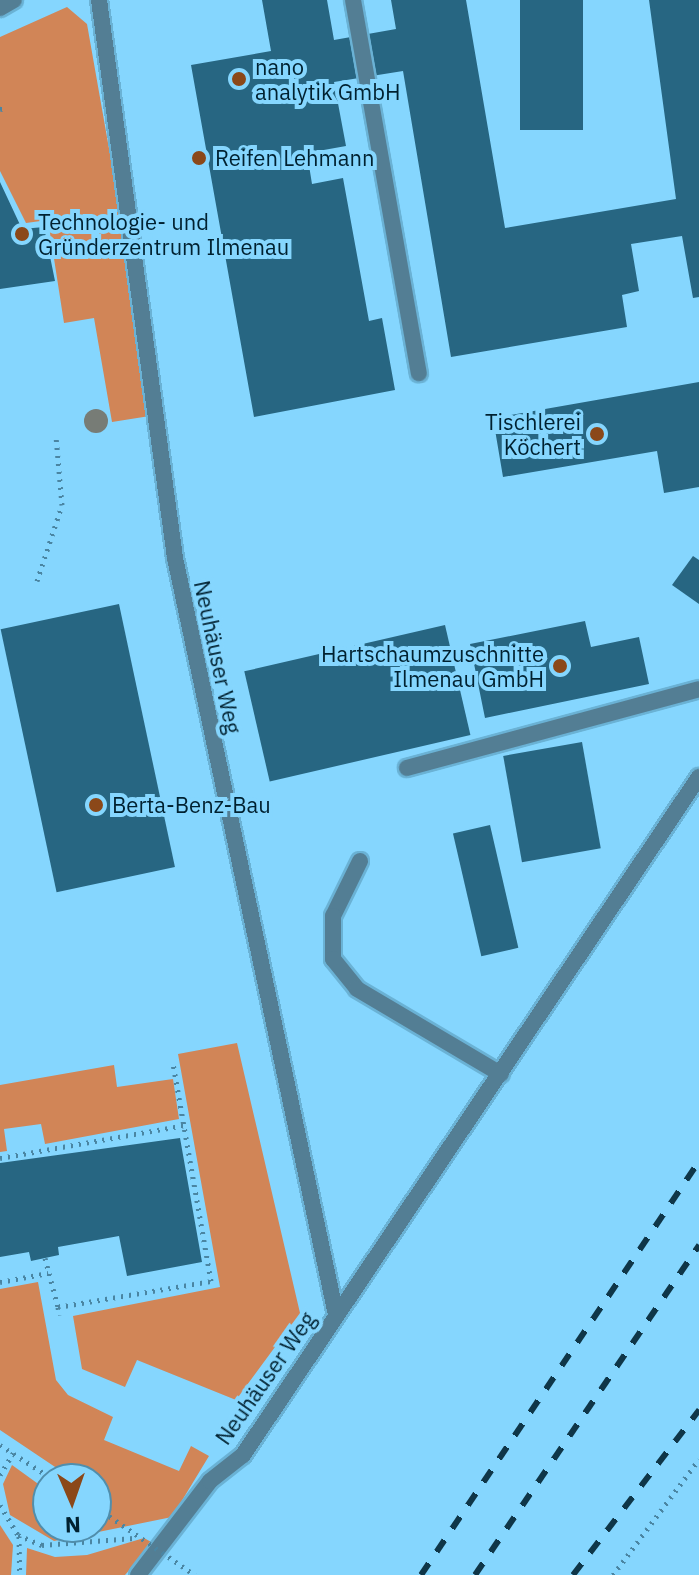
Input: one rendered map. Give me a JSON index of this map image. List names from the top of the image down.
{
  "streets": {
    "street": ["Neuhäuser Weg"]
  },
  "places": [
    "nano analytik GmbH",
    "Reifen Lehmann",
    "Technologie- und Gründerzentrum Ilmenau",
    "Tischlerei Köchert",
    "Hartschaumzuschnitte Ilmenau GmbH",
    "Berta-Benz-Bau"
  ],
  "north": "bottom"
}
